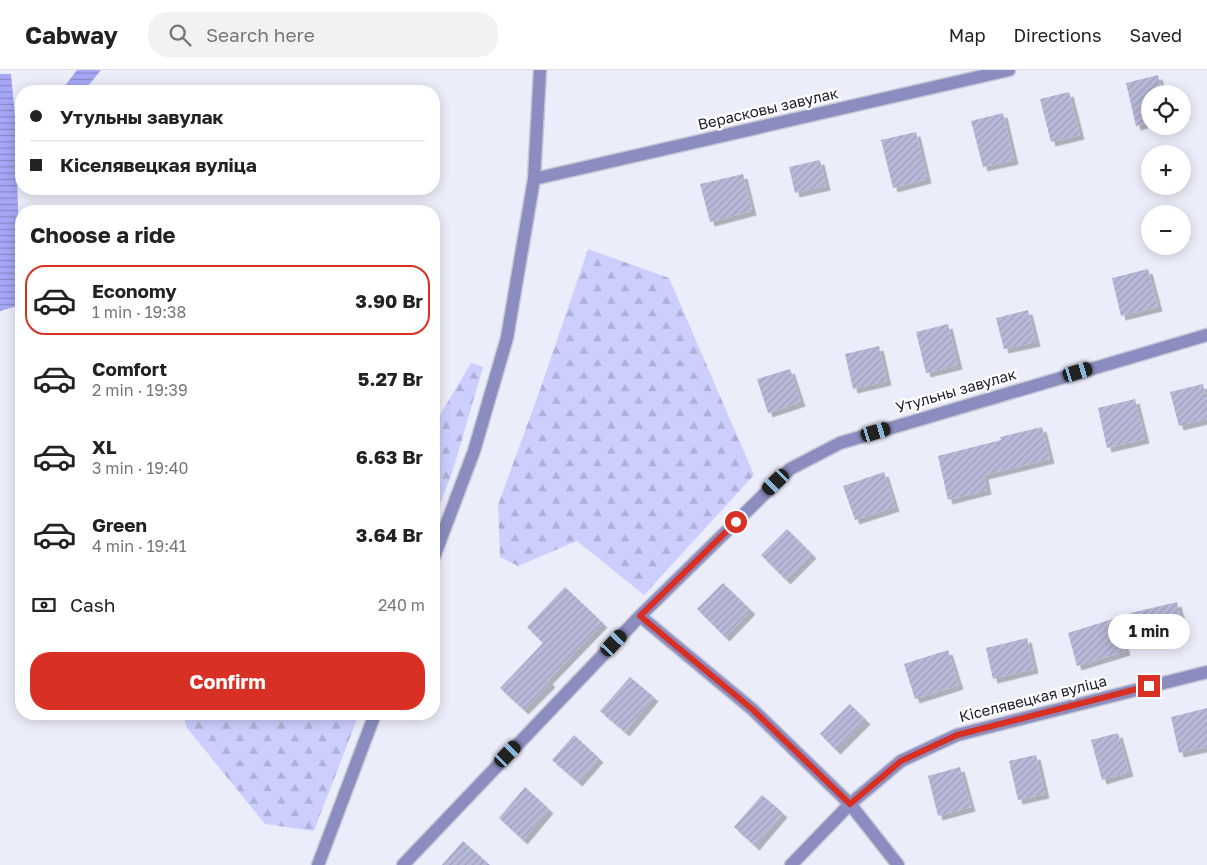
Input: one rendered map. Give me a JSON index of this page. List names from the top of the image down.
{
  "streets": {
    "street": ["Верасковы завулак", "Утульны завулак", "Кіселявецкая вуліца"]
  },
  "page": {
    "header": "Cabway",
    "search": "Search here",
    "nav": ["Map", "Directions", "Saved"],
    "map_buttons": ["+", "−"],
    "banner": ["Утульны завулак", "Кіселявецкая вуліца"],
    "heading": "Choose a ride",
    "list": [
      {
        "name": "Economy",
        "note": "1 min · 19:38",
        "value": "3.90 Br"
      },
      {
        "name": "Comfort",
        "note": "2 min · 19:39",
        "value": "5.27 Br"
      },
      {
        "name": "XL",
        "note": "3 min · 19:40",
        "value": "6.63 Br"
      },
      {
        "name": "Green",
        "note": "4 min · 19:41",
        "value": "3.64 Br"
      }
    ],
    "pay": ["Cash", "240 m"],
    "bubble": "1 min",
    "buttons": "Confirm"
  }
}
